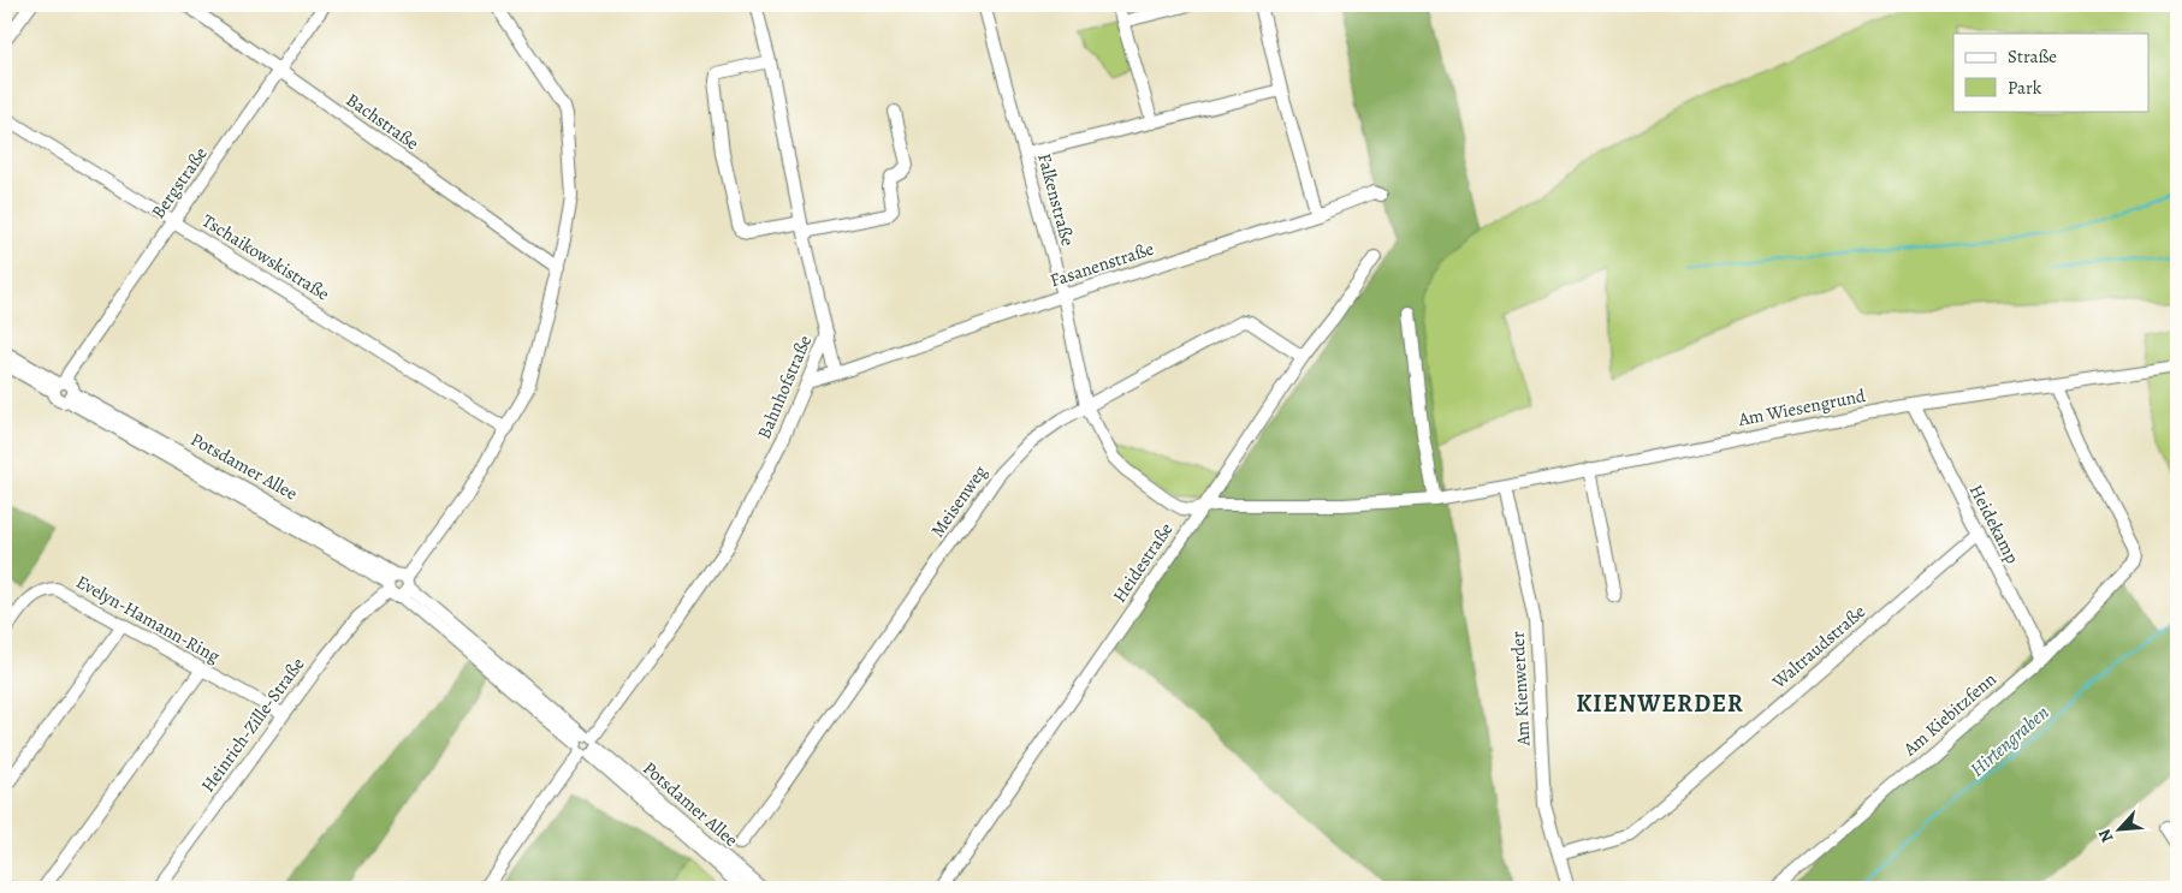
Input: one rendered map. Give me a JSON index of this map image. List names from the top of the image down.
{
  "streets": {
    "street": [
      "Bachstraße",
      "Bergstraße",
      "Falkenstraße",
      "Tschaikowskistraße",
      "Fasanenstraße",
      "Bahnhofstraße",
      "Am Wiesengrund",
      "Potsdamer Allee",
      "Meisenweg",
      "Heidekamp",
      "Heidestraße",
      "Evelyn-Hamann-Ring",
      "Waltraudstraße",
      "Am Kienwerder",
      "Am Kiebitzfenn",
      "Heinrich-Zille-Straße"
    ]
  },
  "crossings": [
    ["Bachstraße", "Bergstraße"],
    ["Bachstraße", "Heinrich-Zille-Straße"],
    ["Bergstraße", "Tschaikowskistraße"],
    ["Bergstraße", "Potsdamer Allee"],
    ["Falkenstraße", "Fasanenstraße"],
    ["Falkenstraße", "Am Wiesengrund"],
    ["Falkenstraße", "Meisenweg"],
    ["Falkenstraße", "Heidestraße"],
    ["Tschaikowskistraße", "Heinrich-Zille-Straße"],
    ["Fasanenstraße", "Bahnhofstraße"],
    ["Bahnhofstraße", "Potsdamer Allee"],
    ["Am Wiesengrund", "Heidekamp"],
    ["Am Wiesengrund", "Heidestraße"],
    ["Am Wiesengrund", "Am Kienwerder"],
    ["Am Wiesengrund", "Am Kiebitzfenn"],
    ["Potsdamer Allee", "Heinrich-Zille-Straße"],
    ["Meisenweg", "Heidestraße"],
    ["Heidekamp", "Waltraudstraße"],
    ["Heidekamp", "Am Kiebitzfenn"],
    ["Evelyn-Hamann-Ring", "Heinrich-Zille-Straße"],
    ["Waltraudstraße", "Am Kienwerder"]
  ],
  "districts": ["KIENWERDER"],
  "water": ["Hirtengraben"],
  "legend": ["Straße", "Park"],
  "north": "bottom left"
}
